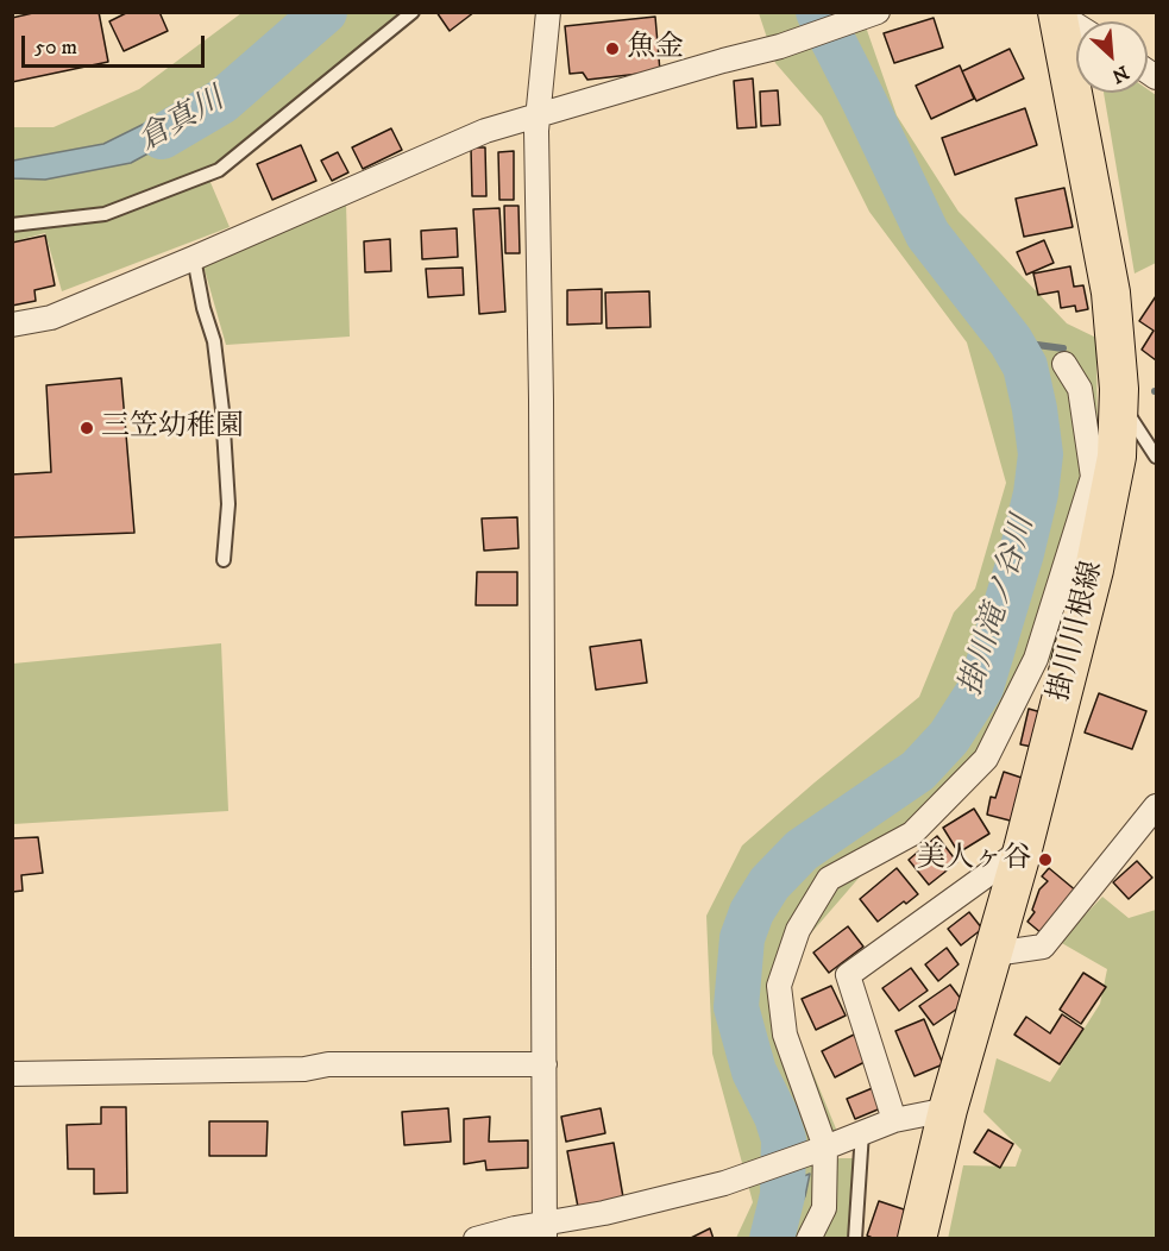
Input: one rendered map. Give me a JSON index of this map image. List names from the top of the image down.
{
  "streets": {
    "main road": ["掛川川根線"]
  },
  "water": ["倉真川", "掛川滝ノ谷川"],
  "places": ["魚金", "三笠幼稚園", "美人ヶ谷"],
  "scale_bar": "50 m",
  "north": "bottom right"
}
